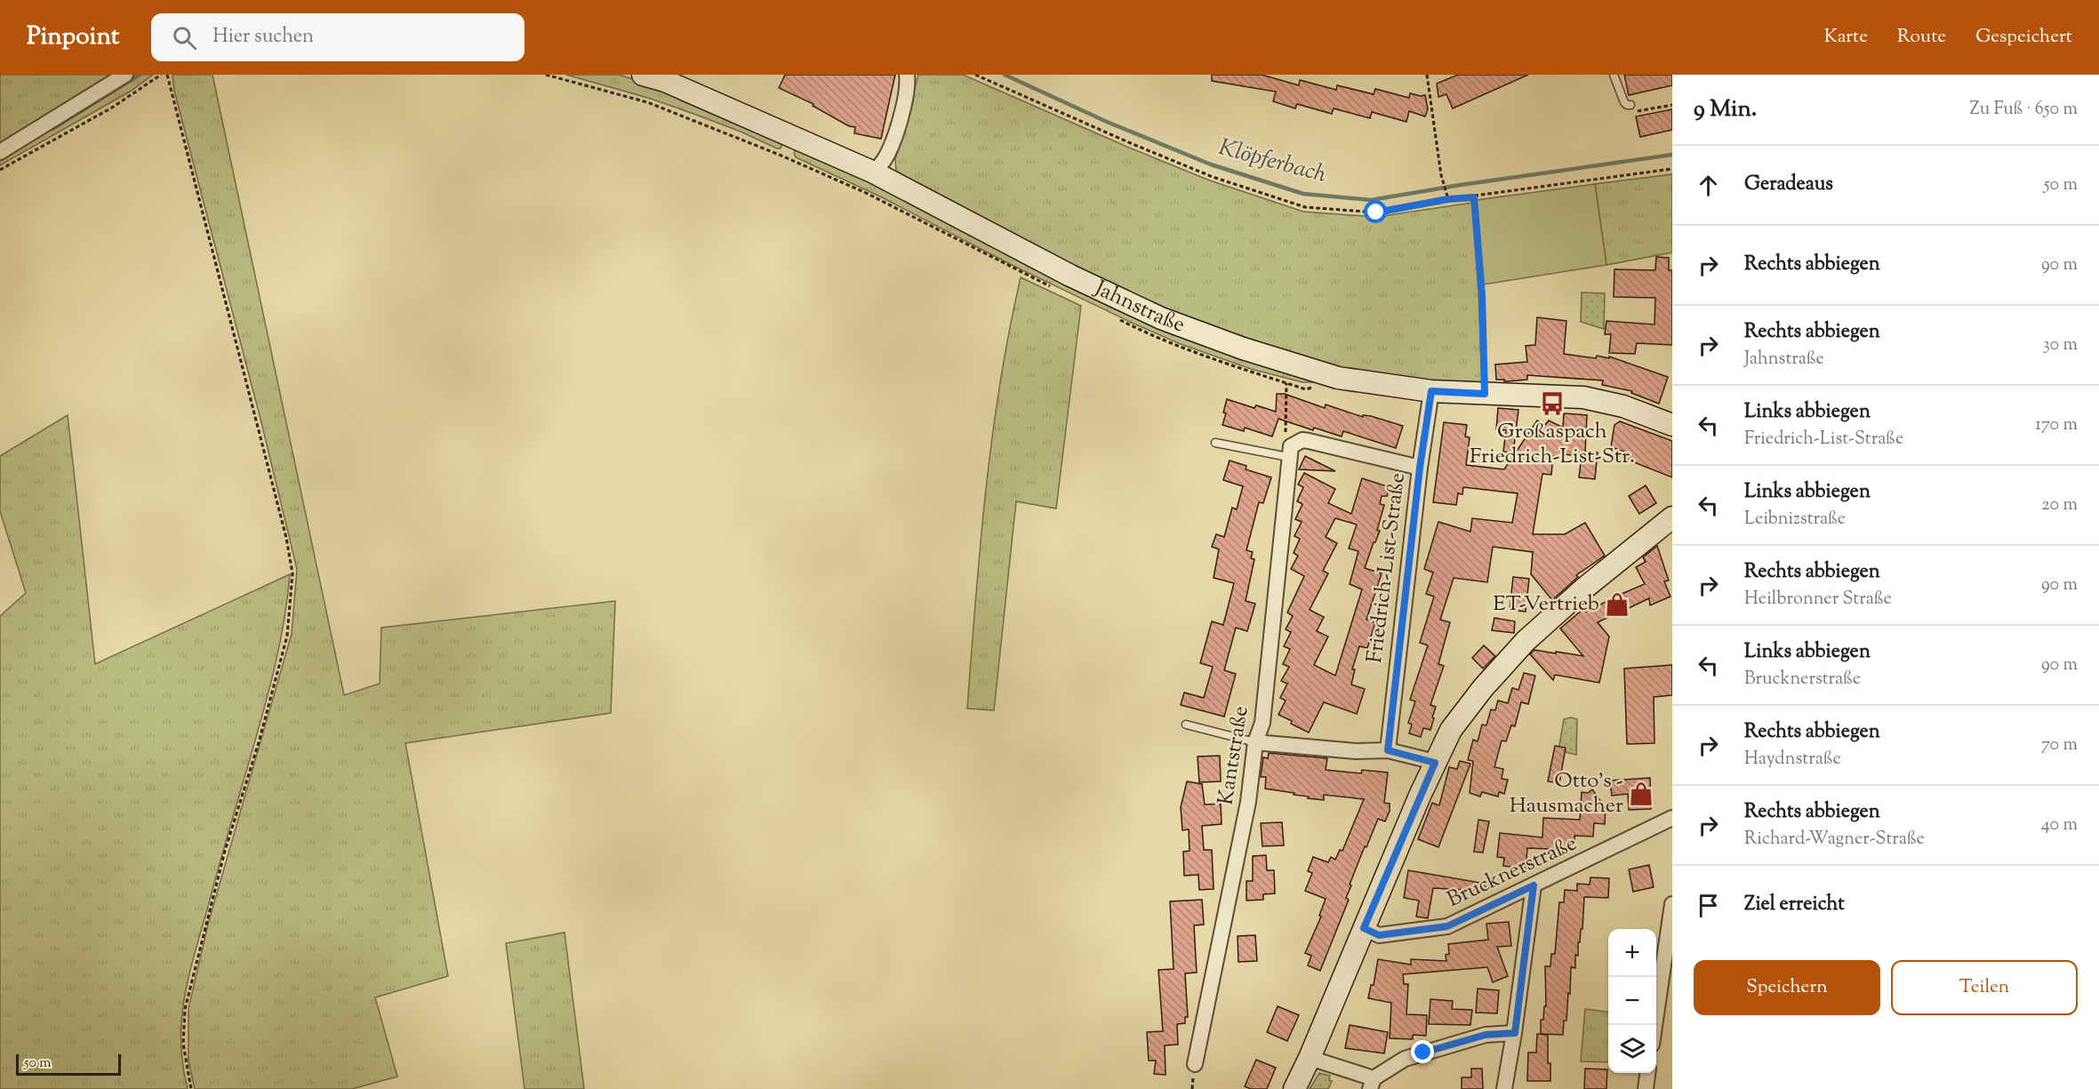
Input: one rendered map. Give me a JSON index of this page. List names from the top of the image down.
{
  "streets": {
    "street": [
      "Jahnstraße",
      "Friedrich-List-Straße",
      "Kantstraße",
      "Brucknerstraße"
    ]
  },
  "crossings": [
    ["Jahnstraße", "Friedrich-List-Straße"]
  ],
  "water": ["Klöpferbach"],
  "places": {
    "bus stop": ["Großaspach Friedrich-List-Str."],
    "shop": ["ET-Vertrieb", "Otto's - Hausmacher"]
  },
  "scale_bar": "50 m",
  "page": {
    "header": "Pinpoint",
    "search": "Hier suchen",
    "nav": ["Karte", "Route", "Gespeichert"],
    "heading": ["9 Min.", "Zu Fuß · 650 m"],
    "list": [
      ["Geradeaus", "50 m"],
      ["Rechts abbiegen", "90 m"],
      ["Rechts abbiegen", "Jahnstraße", "30 m"],
      ["Links abbiegen", "Friedrich-List-Straße", "170 m"],
      ["Links abbiegen", "Leibnizstraße", "20 m"],
      ["Rechts abbiegen", "Heilbronner Straße", "90 m"],
      ["Links abbiegen", "Brucknerstraße", "90 m"],
      ["Rechts abbiegen", "Haydnstraße", "70 m"],
      ["Rechts abbiegen", "Richard-Wagner-Straße", "40 m"],
      "Ziel erreicht"
    ],
    "map_buttons": ["+", "−"],
    "buttons": ["Speichern", "Teilen"],
    "scale": "50 m"
  }
}
